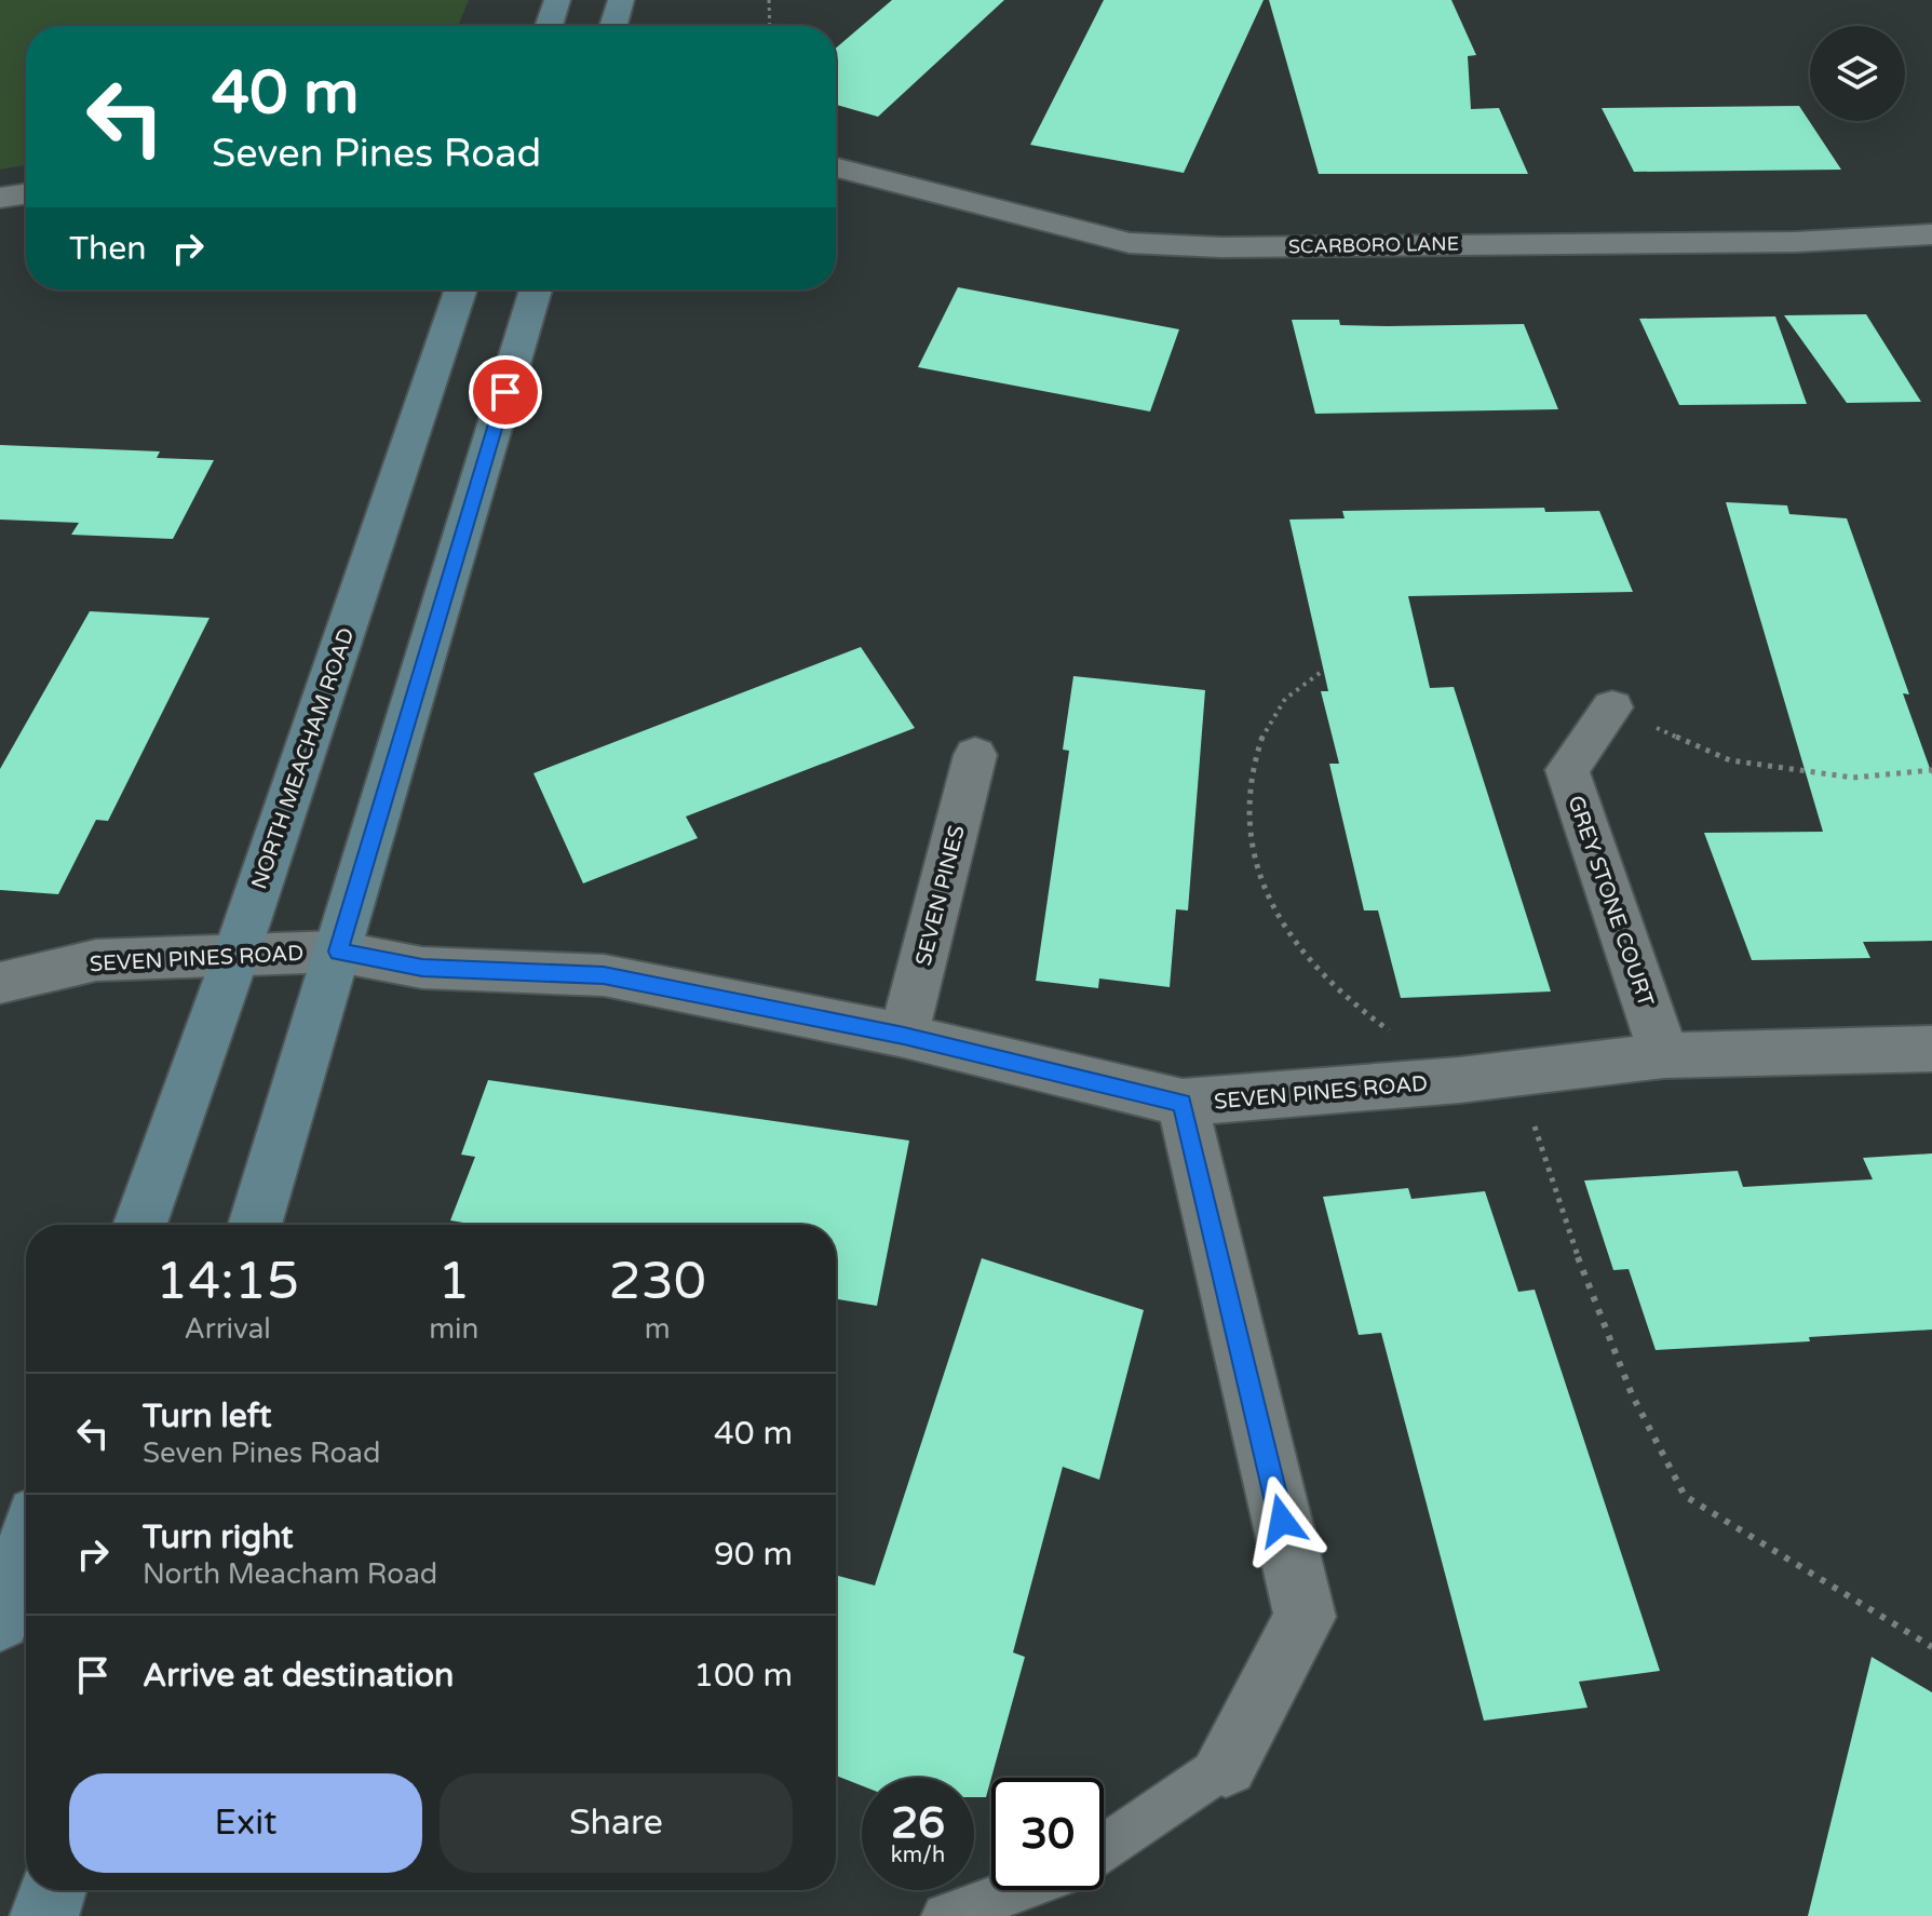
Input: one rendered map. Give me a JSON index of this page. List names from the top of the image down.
{
  "streets": {
    "main road": ["NORTH MEACHAM ROAD"],
    "street": [
      "SCARBORO LANE",
      "SEVEN PINES",
      "GREY STONE COURT",
      "SEVEN PINES ROAD"
    ]
  },
  "crossings": [
    ["NORTH MEACHAM ROAD", "SEVEN PINES ROAD"],
    ["SEVEN PINES", "SEVEN PINES ROAD"],
    ["GREY STONE COURT", "SEVEN PINES ROAD"]
  ],
  "page": {
    "turn": ["40 m", "Seven Pines Road"],
    "then": "Then",
    "eta": [
      "14:15",
      "Arrival",
      "1",
      "min",
      "230",
      "m"
    ],
    "list": [
      {
        "name": "Turn left",
        "note": "Seven Pines Road",
        "value": "40 m"
      },
      {
        "name": "Turn right",
        "note": "North Meacham Road",
        "value": "90 m"
      },
      {
        "name": "Arrive at destination",
        "value": "100 m"
      }
    ],
    "buttons": ["Exit", "Share"],
    "speed": "26 km/h",
    "limit": "30"
  }
}
